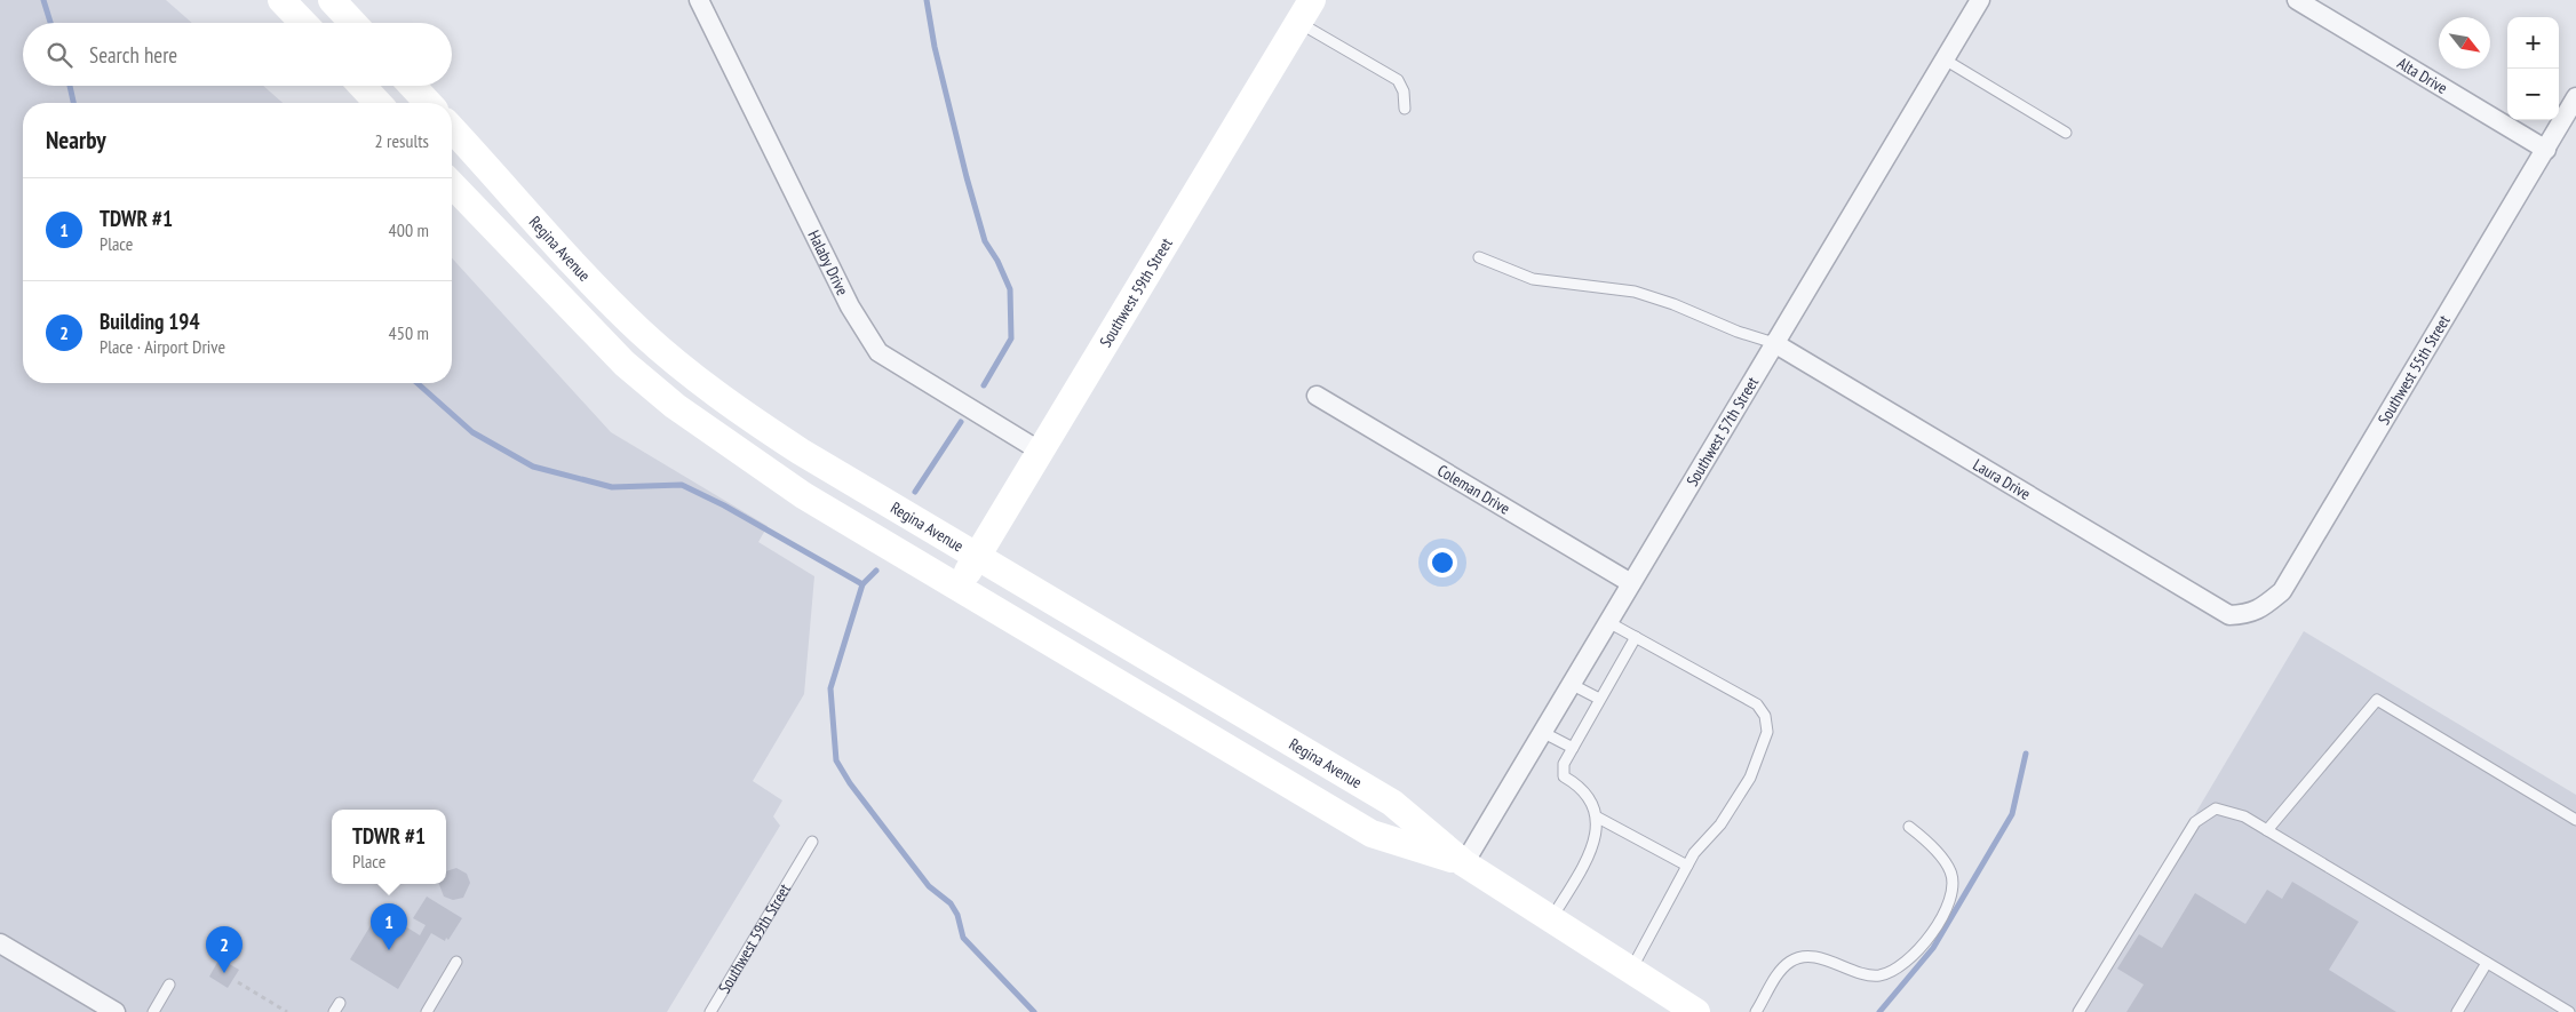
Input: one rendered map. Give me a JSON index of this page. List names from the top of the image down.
{
  "streets": {
    "main road": ["Regina Avenue", "Southwest 59th Street"],
    "street": [
      "Alta Drive",
      "Halaby Drive",
      "Southwest 55th Street",
      "Southwest 57th Street",
      "Laura Drive",
      "Coleman Drive"
    ]
  },
  "crossings": [
    ["Alta Drive", "Southwest 55th Street"],
    ["Regina Avenue", "Southwest 59th Street"],
    ["Regina Avenue", "Southwest 57th Street"],
    ["Halaby Drive", "Southwest 59th Street"],
    ["Southwest 55th Street", "Laura Drive"],
    ["Southwest 57th Street", "Laura Drive"],
    ["Southwest 57th Street", "Coleman Drive"]
  ],
  "north": "bottom right",
  "page": {
    "map_buttons": ["+", "−"],
    "search": "Search here",
    "heading": ["Nearby", "2 results"],
    "list": [
      {
        "mark": "1",
        "name": "TDWR #1",
        "note": "Place",
        "value": "400 m"
      },
      {
        "mark": "2",
        "name": "Building 194",
        "note": "Place · Airport Drive",
        "value": "450 m"
      }
    ],
    "popup": ["TDWR #1", "Place"],
    "pins": ["1", "2"]
  }
}
